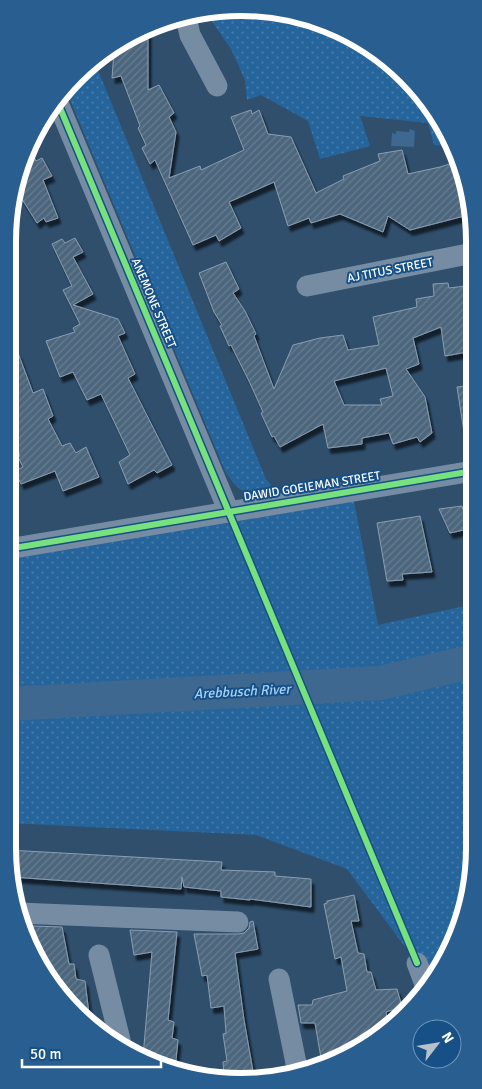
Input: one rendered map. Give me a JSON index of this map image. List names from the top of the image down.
{
  "streets": {
    "street": ["AJ TITUS STREET", "ANEMONE STREET", "DAWID GOEIEMAN STREET"]
  },
  "crossings": [
    ["ANEMONE STREET", "DAWID GOEIEMAN STREET"]
  ],
  "water": ["Arebbusch River"],
  "scale_bar": "50 m",
  "north": "top right"
}
